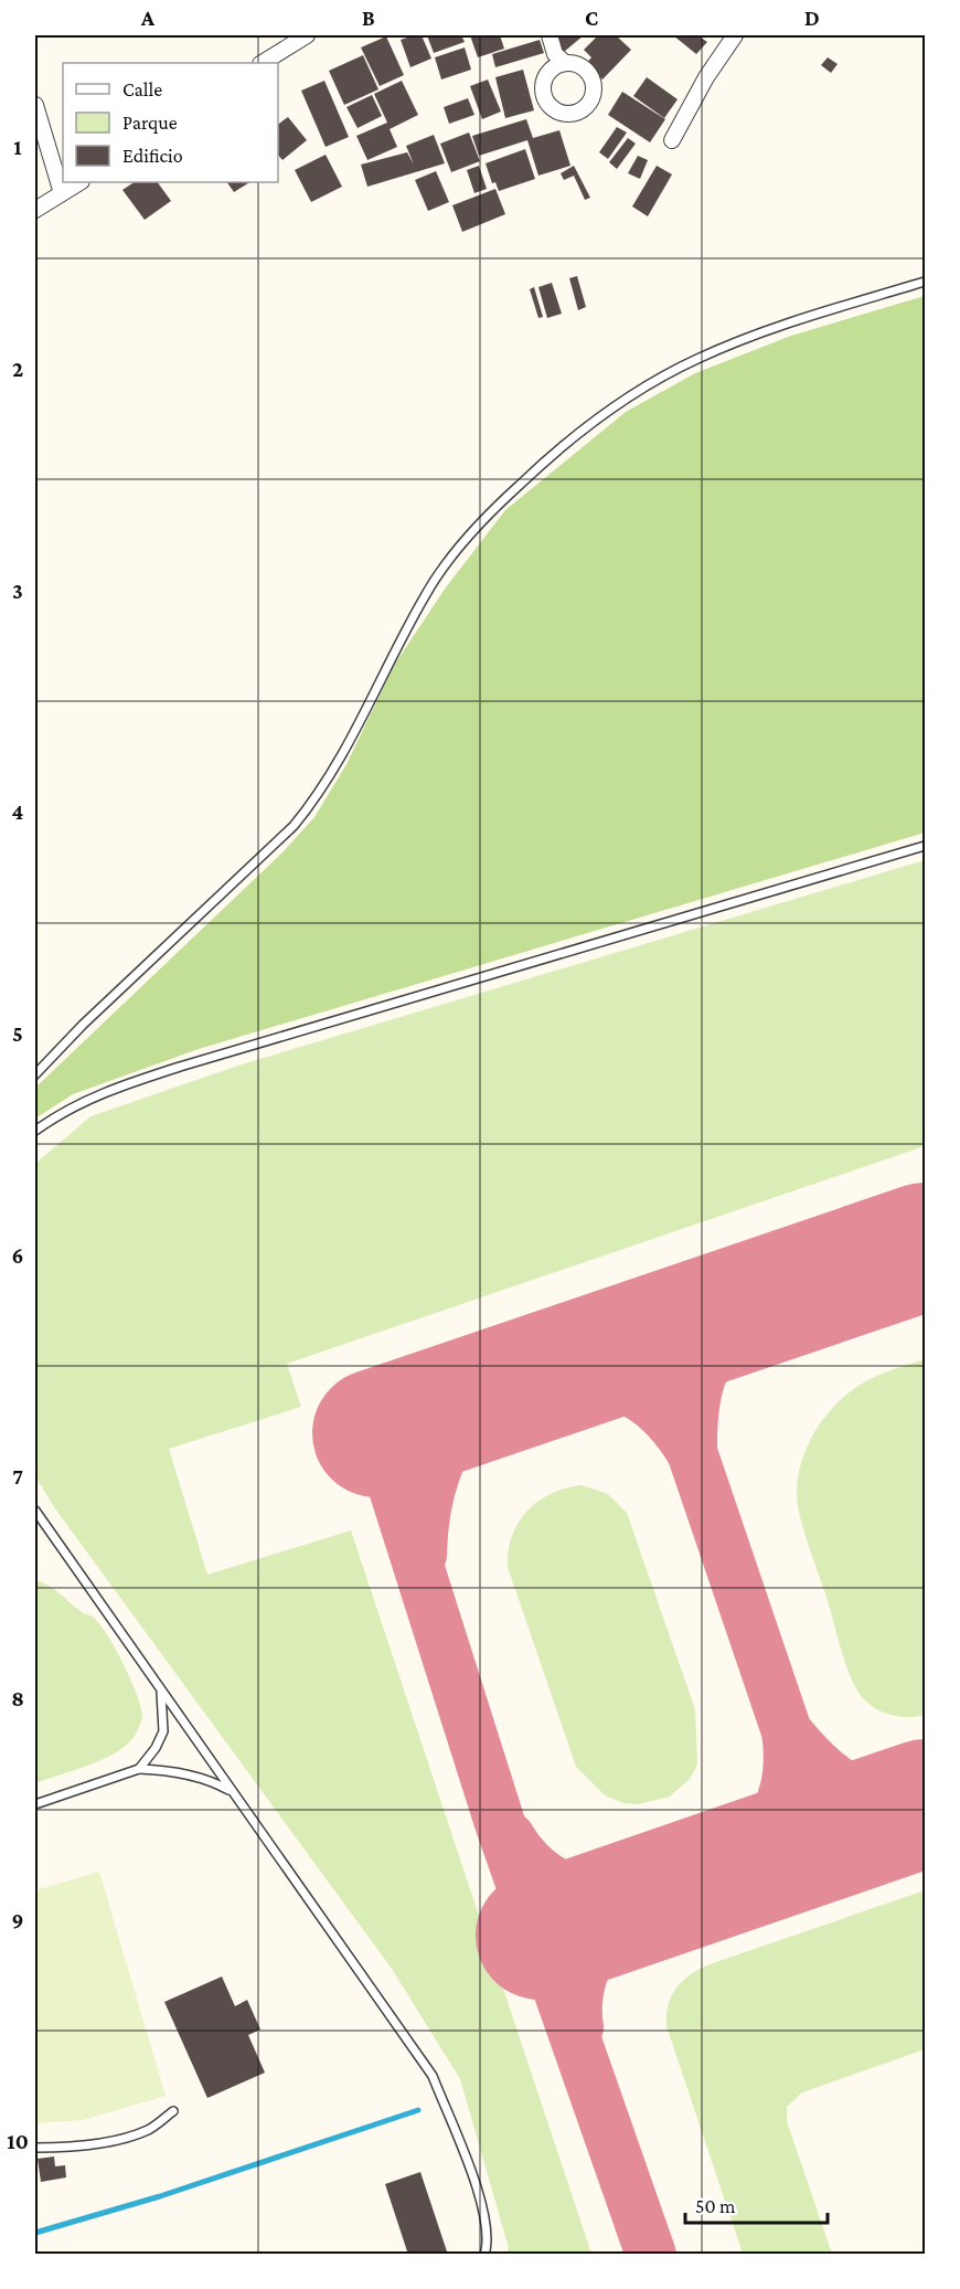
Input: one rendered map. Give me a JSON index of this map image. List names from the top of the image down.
{
  "legend": ["Calle", "Parque", "Edificio"],
  "scale_bar": "50 m",
  "grid": {
    "columns": [
      "A",
      "B",
      "C",
      "D"
    ],
    "rows": [
      "1",
      "2",
      "3",
      "4",
      "5",
      "6",
      "7",
      "8",
      "9",
      "10"
    ]
  }
}
